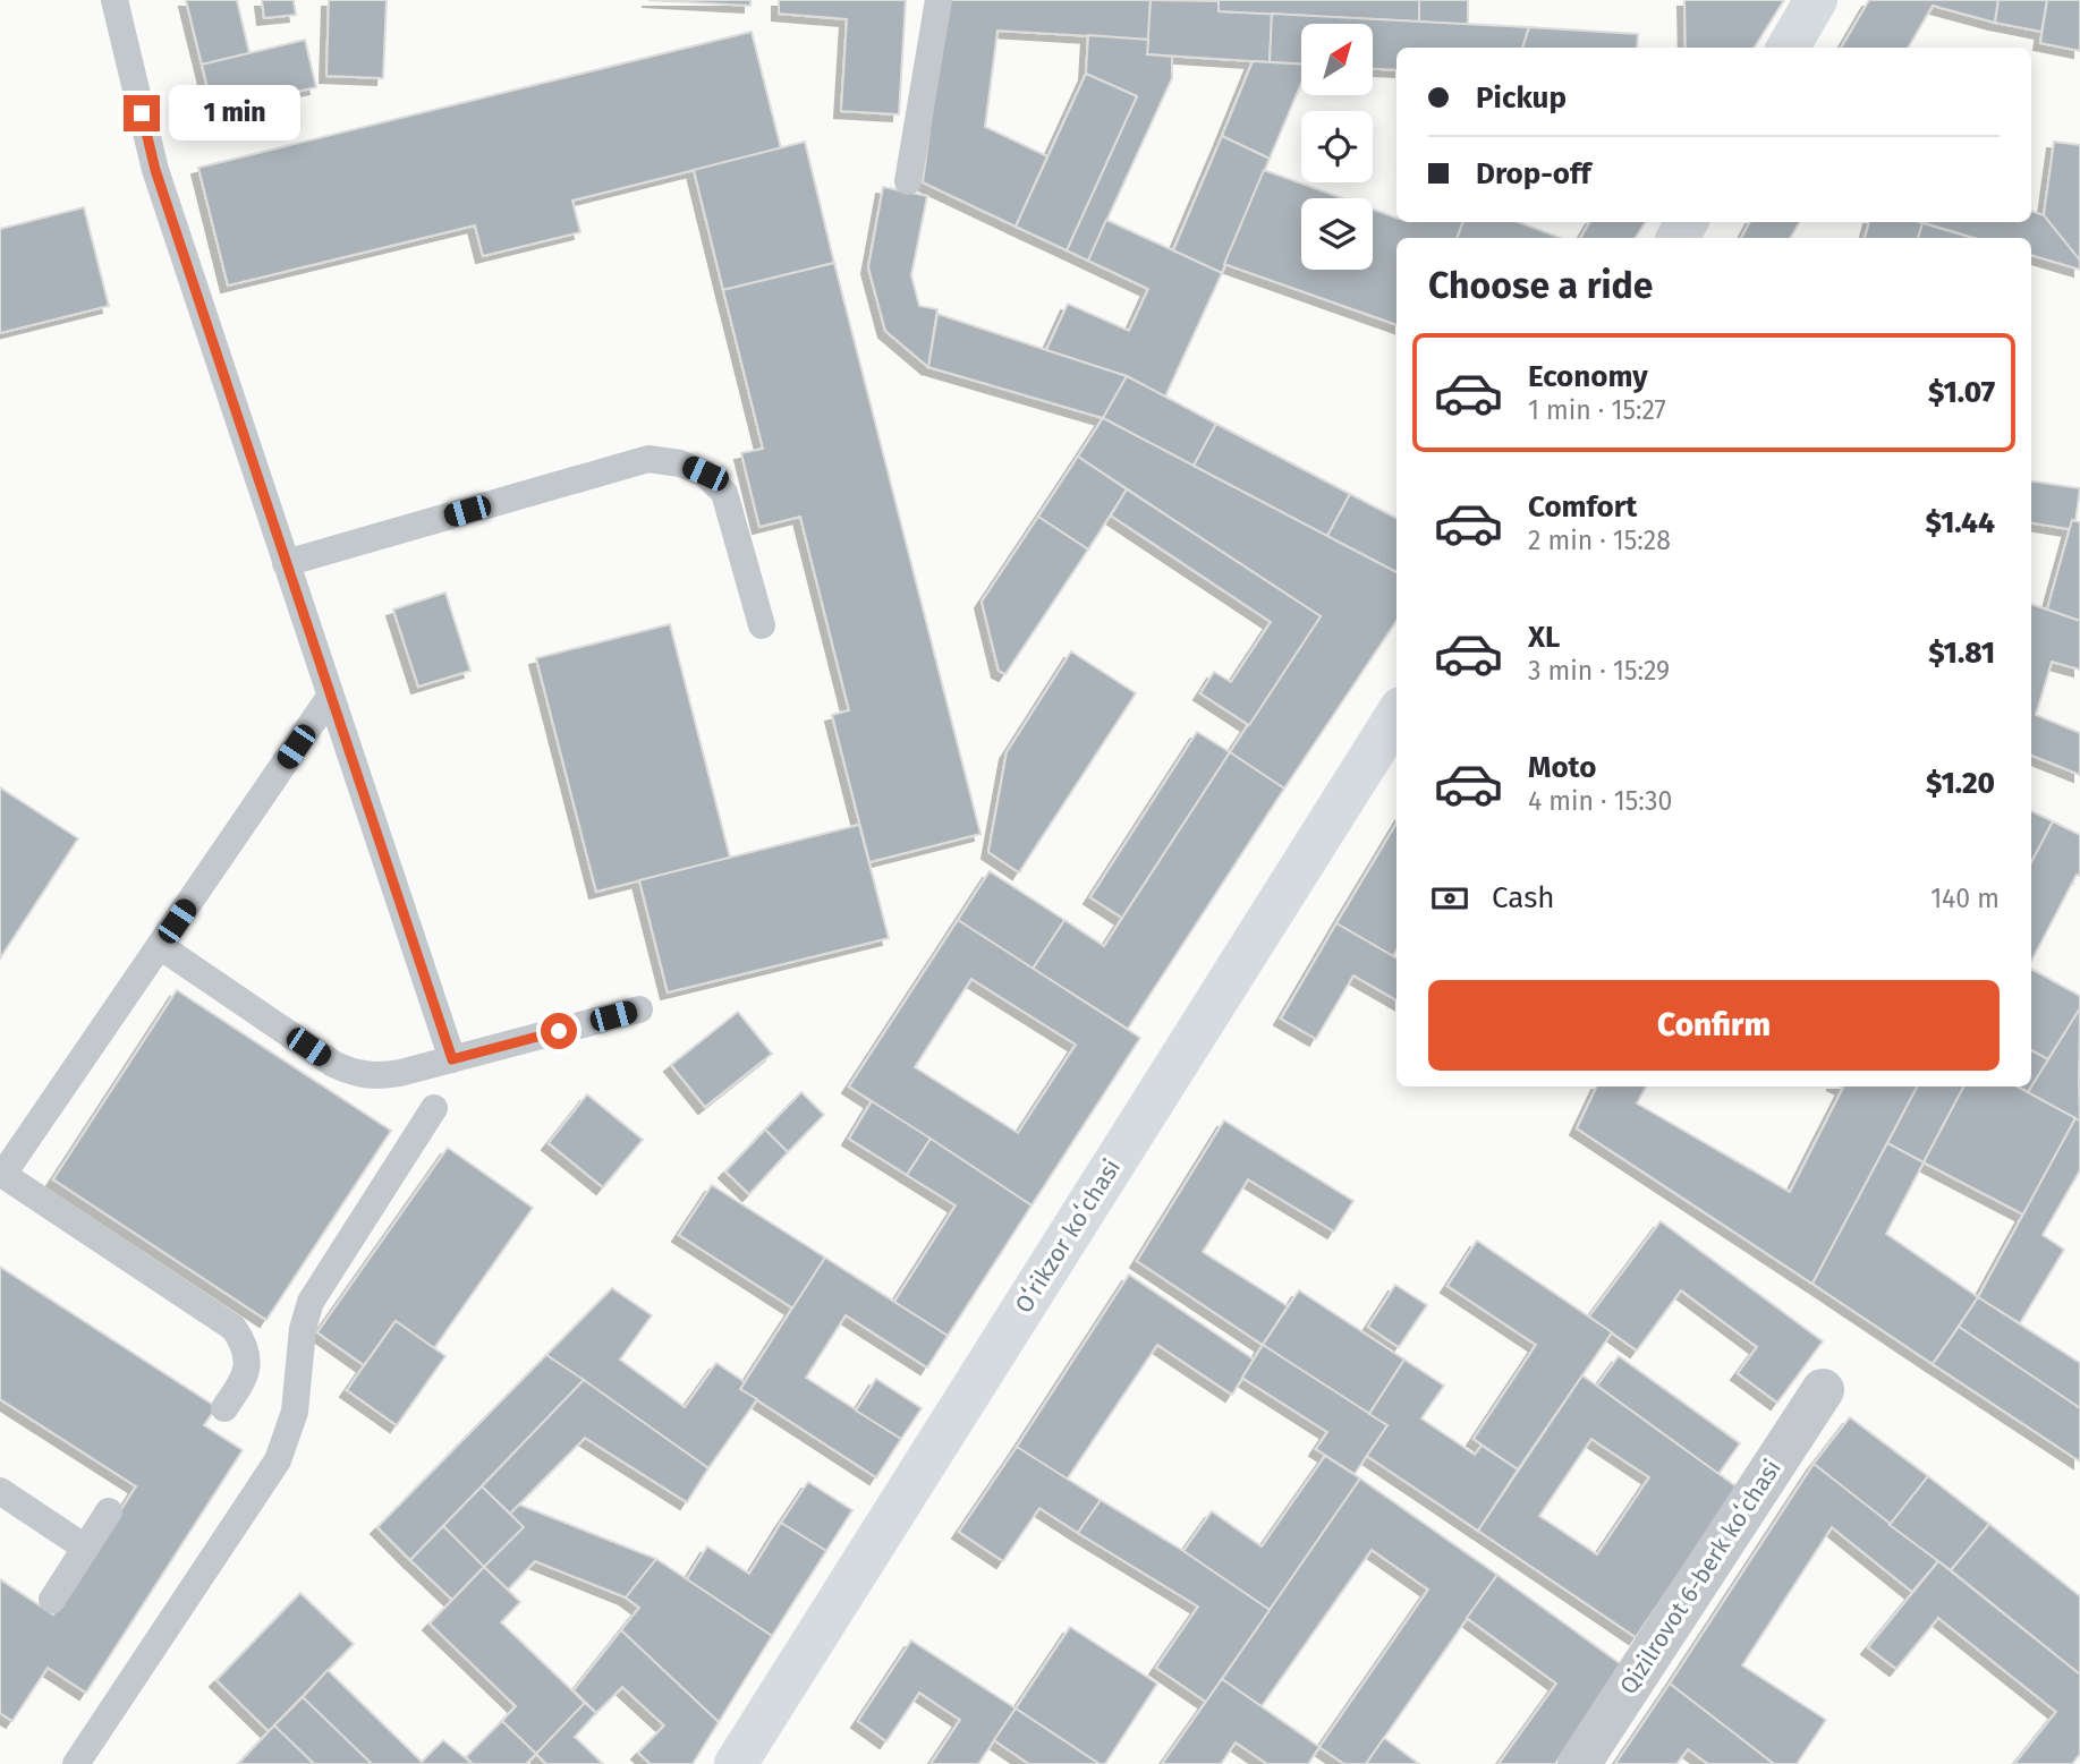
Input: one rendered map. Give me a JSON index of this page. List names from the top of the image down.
{
  "streets": {
    "main road": ["Oʻrikzor koʻchasi"],
    "street": ["Qizilrovot 6-berk koʻchasi"]
  },
  "north": "top right",
  "page": {
    "banner": ["Pickup", "Drop-off"],
    "bubble": "1 min",
    "heading": "Choose a ride",
    "list": [
      {
        "name": "Economy",
        "note": "1 min · 15:27",
        "value": "$1.07"
      },
      {
        "name": "Comfort",
        "note": "2 min · 15:28",
        "value": "$1.44"
      },
      {
        "name": "XL",
        "note": "3 min · 15:29",
        "value": "$1.81"
      },
      {
        "name": "Moto",
        "note": "4 min · 15:30",
        "value": "$1.20"
      }
    ],
    "pay": ["Cash", "140 m"],
    "buttons": "Confirm"
  }
}
